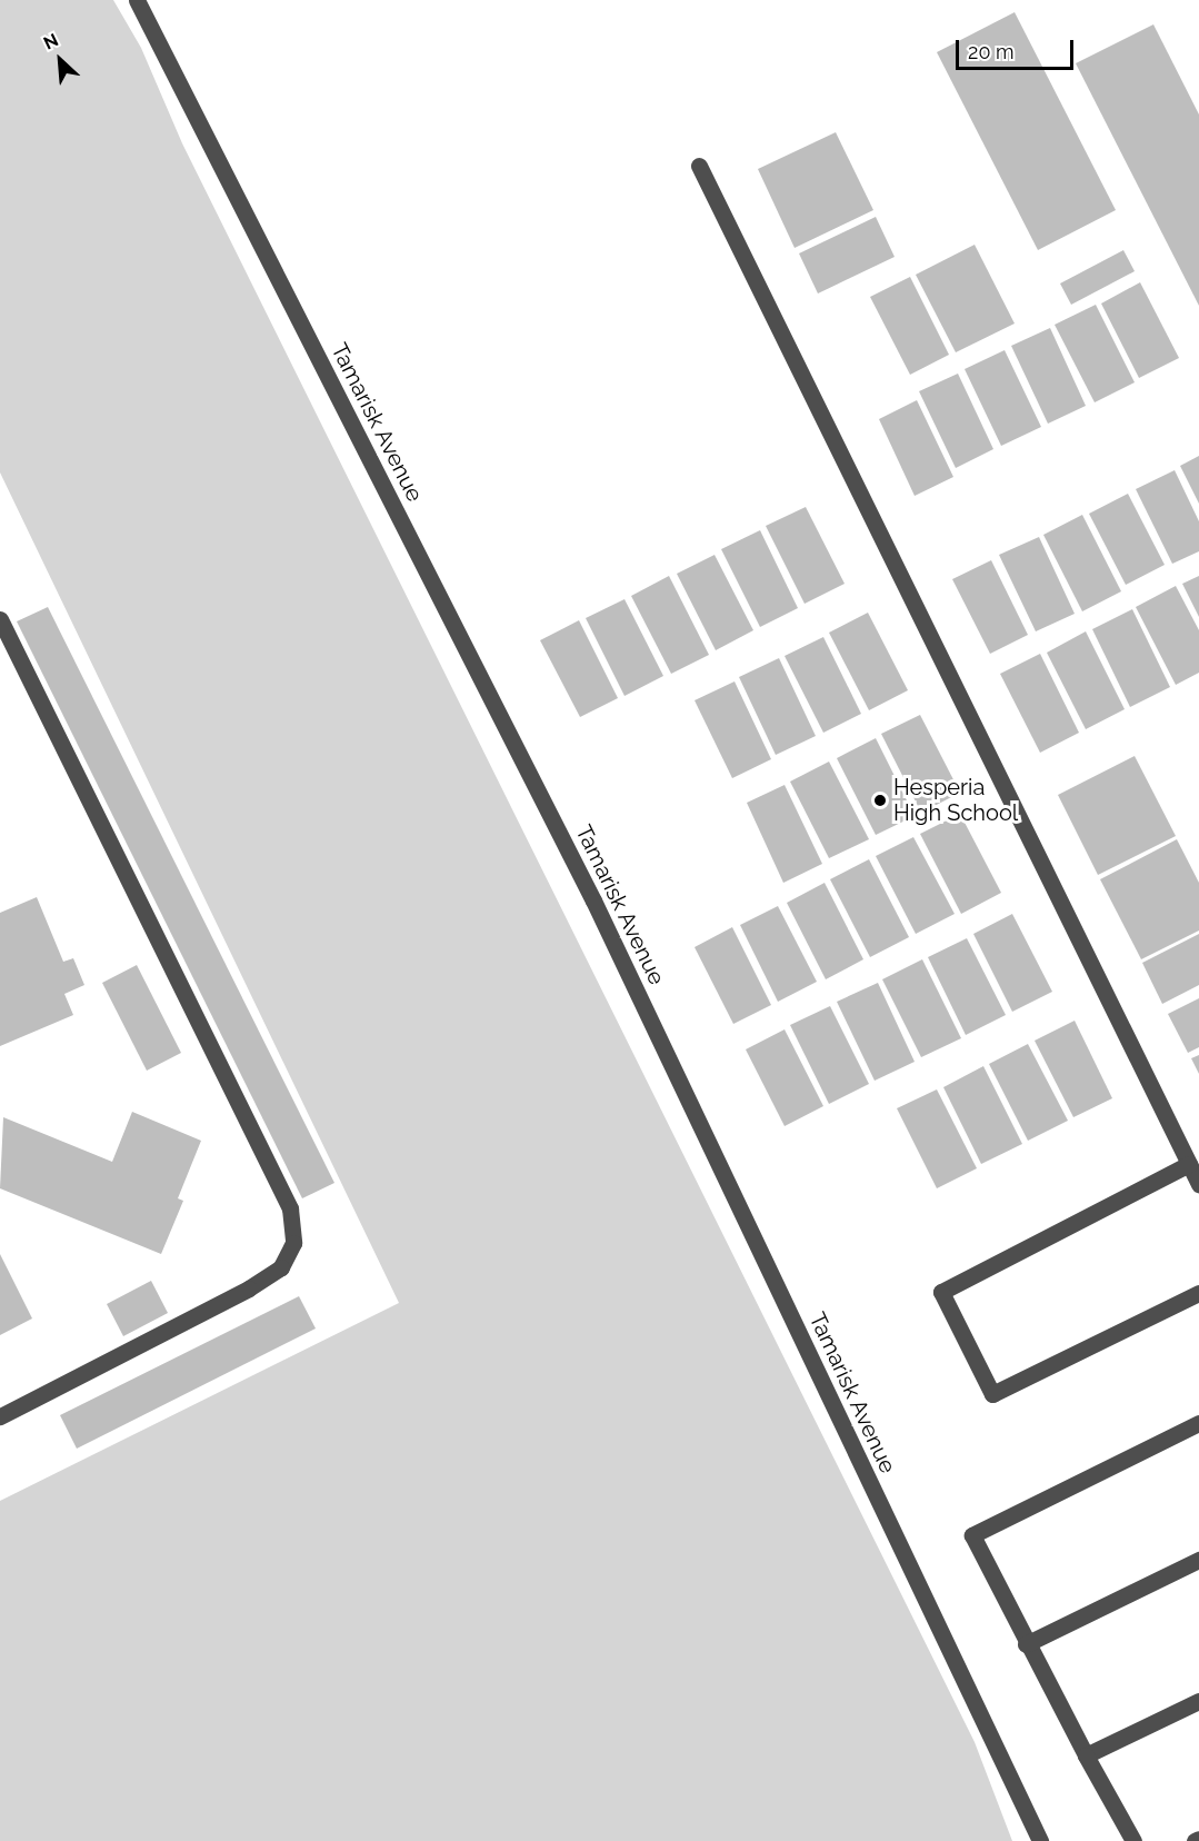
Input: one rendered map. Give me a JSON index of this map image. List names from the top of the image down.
{
  "streets": {
    "street": ["Tamarisk Avenue"]
  },
  "places": ["Hesperia High School"],
  "scale_bar": "20 m",
  "north": "top left"
}
